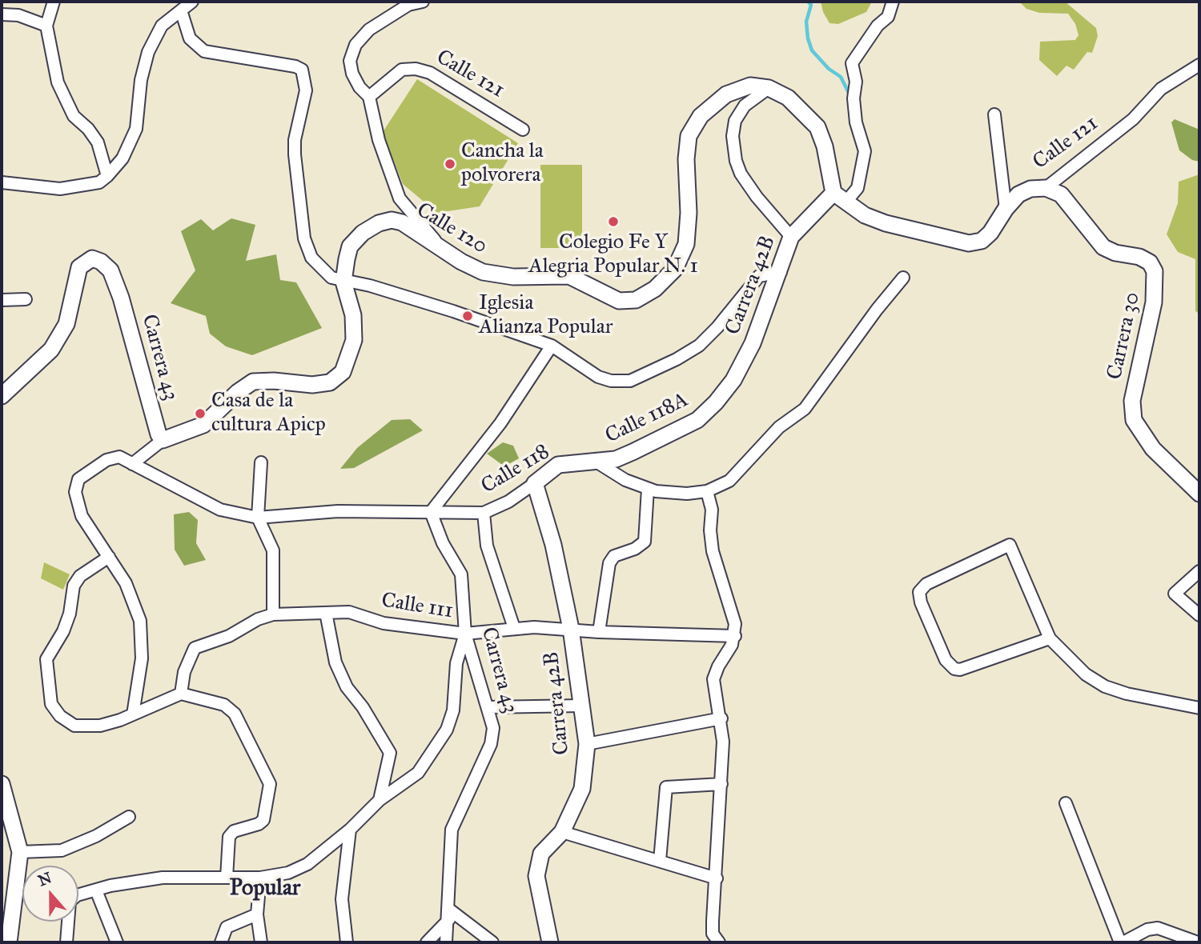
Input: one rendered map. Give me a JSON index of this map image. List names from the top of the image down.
{
  "streets": {
    "street": [
      "Calle 121",
      "Calle 120",
      "Carrera 42B",
      "Carrera 30",
      "Carrera 43",
      "Calle 118A",
      "Calle 118",
      "Calle 111"
    ]
  },
  "crossings": [
    ["Calle 121", "Carrera 42B"],
    ["Calle 121", "Carrera 30"],
    ["Carrera 42B", "Calle 118A"],
    ["Carrera 42B", "Calle 118"],
    ["Carrera 42B", "Calle 111"],
    ["Carrera 43", "Calle 118"],
    ["Carrera 43", "Calle 111"],
    ["Calle 118A", "Calle 118"]
  ],
  "districts": ["Popular"],
  "places": [
    "Cancha la polvorera",
    "Colegio Fe Y Alegria Popular N. 1",
    "Iglesia Alianza Popular",
    "Casa de la cultura Apicp"
  ],
  "north": "top"
}
